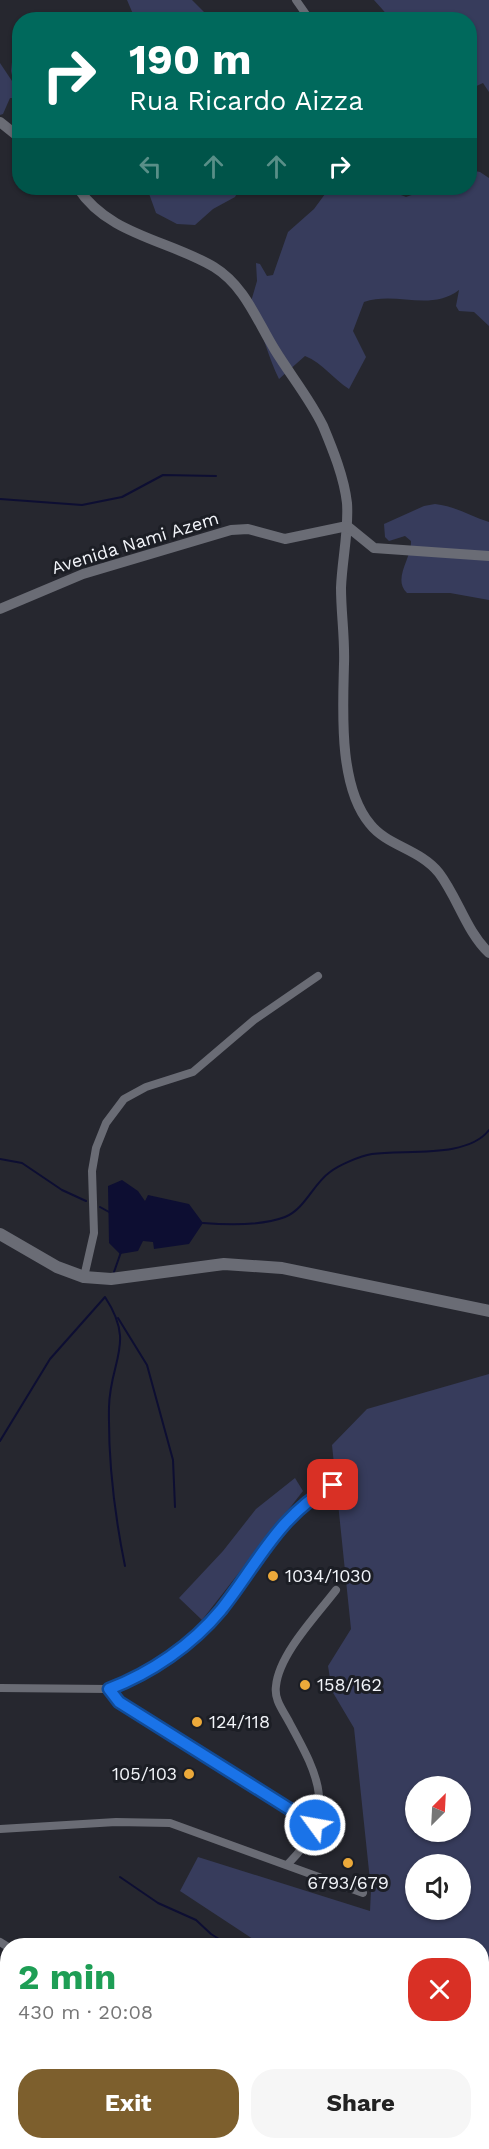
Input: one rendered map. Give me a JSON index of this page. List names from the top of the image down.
{
  "streets": {
    "street": ["Avenida Nami Azem"]
  },
  "places": [
    "1034/1030",
    "158/162",
    "124/118",
    "105/103",
    "6793/679"
  ],
  "north": "top right",
  "page": {
    "turn": ["190 m", "Rua Ricardo Aizza"],
    "heading": ["2 min", "430 m · 20:08"],
    "buttons": ["Exit", "Share"]
  }
}
